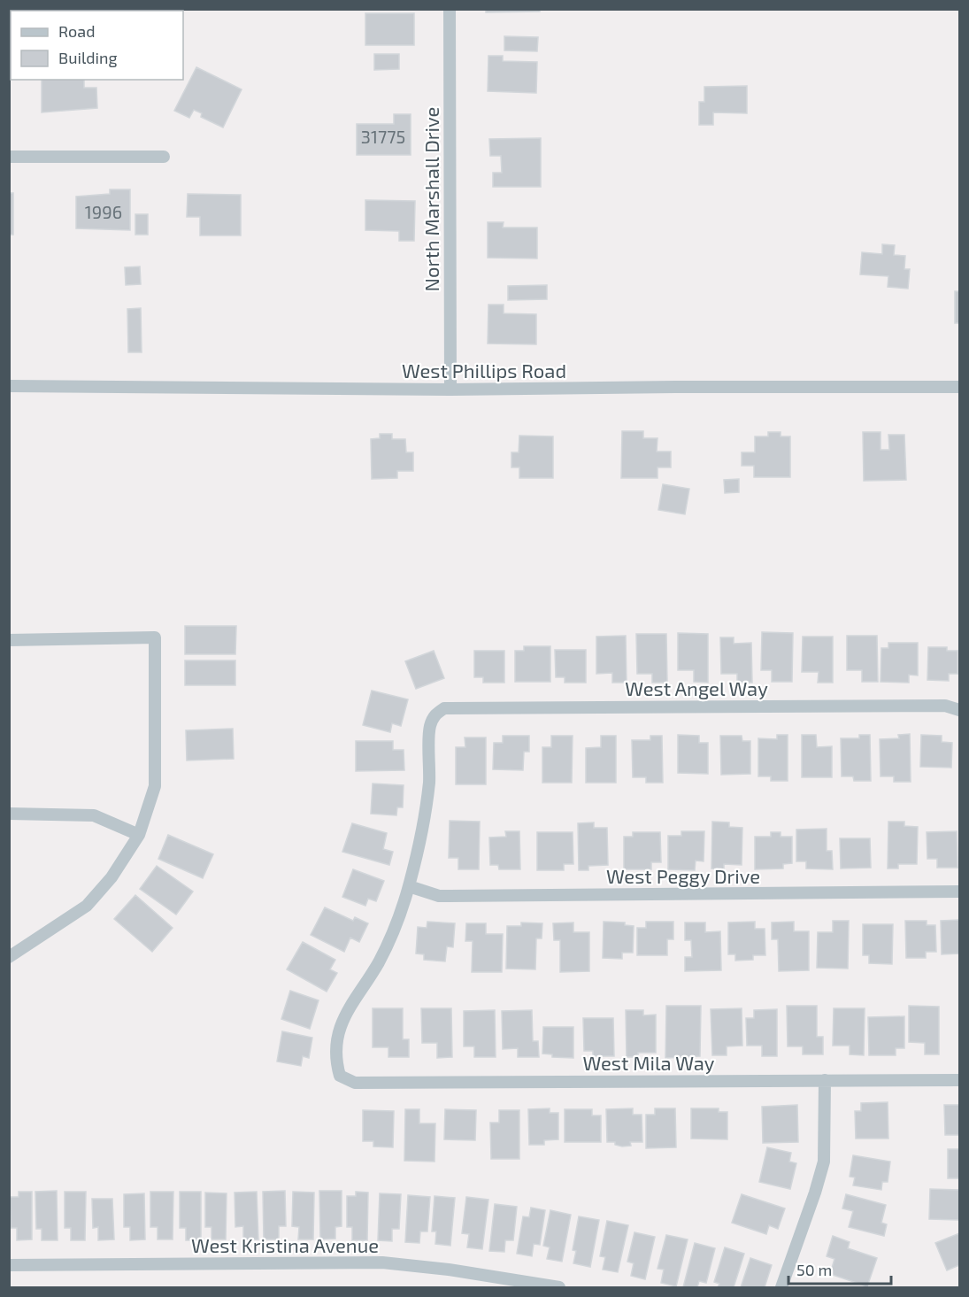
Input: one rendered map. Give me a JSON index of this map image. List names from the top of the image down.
{
  "streets": {
    "street": [
      "North Marshall Drive",
      "West Phillips Road",
      "West Angel Way",
      "West Peggy Drive",
      "West Mila Way",
      "West Kristina Avenue"
    ]
  },
  "crossings": [
    ["North Marshall Drive", "West Phillips Road"],
    ["West Angel Way", "West Peggy Drive"],
    ["West Angel Way", "West Mila Way"],
    ["West Peggy Drive", "West Mila Way"]
  ],
  "house_numbers": ["31775", "1996"],
  "legend": ["Road", "Building"],
  "scale_bar": "50 m"
}
